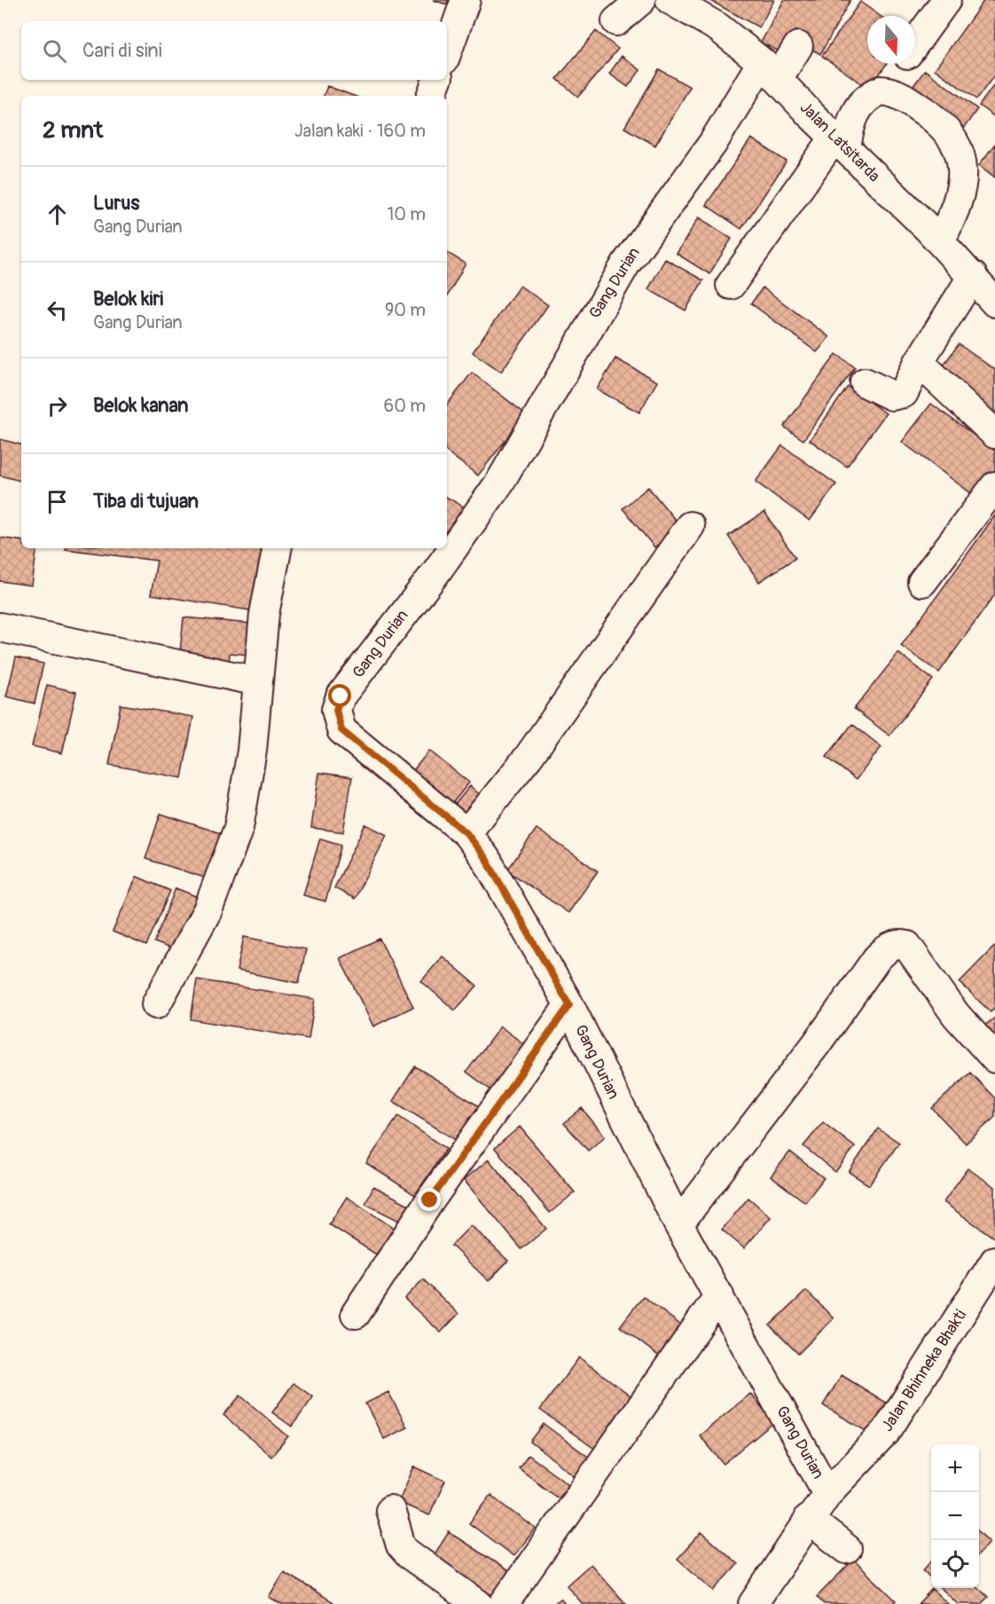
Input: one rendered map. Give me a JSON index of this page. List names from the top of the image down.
{
  "streets": {
    "street": ["Jalan Latsitarda", "Gang Durian", "Jalan Bhinneka Bhakti"]
  },
  "crossings": [
    ["Jalan Latsitarda", "Gang Durian"],
    ["Gang Durian", "Jalan Bhinneka Bhakti"]
  ],
  "north": "bottom",
  "page": {
    "search": "Cari di sini",
    "heading": ["2 mnt", "Jalan kaki · 160 m"],
    "list": [
      ["Lurus", "Gang Durian", "10 m"],
      ["Belok kiri", "Gang Durian", "90 m"],
      ["Belok kanan", "60 m"],
      "Tiba di tujuan"
    ],
    "map_buttons": ["+", "−"]
  }
}
